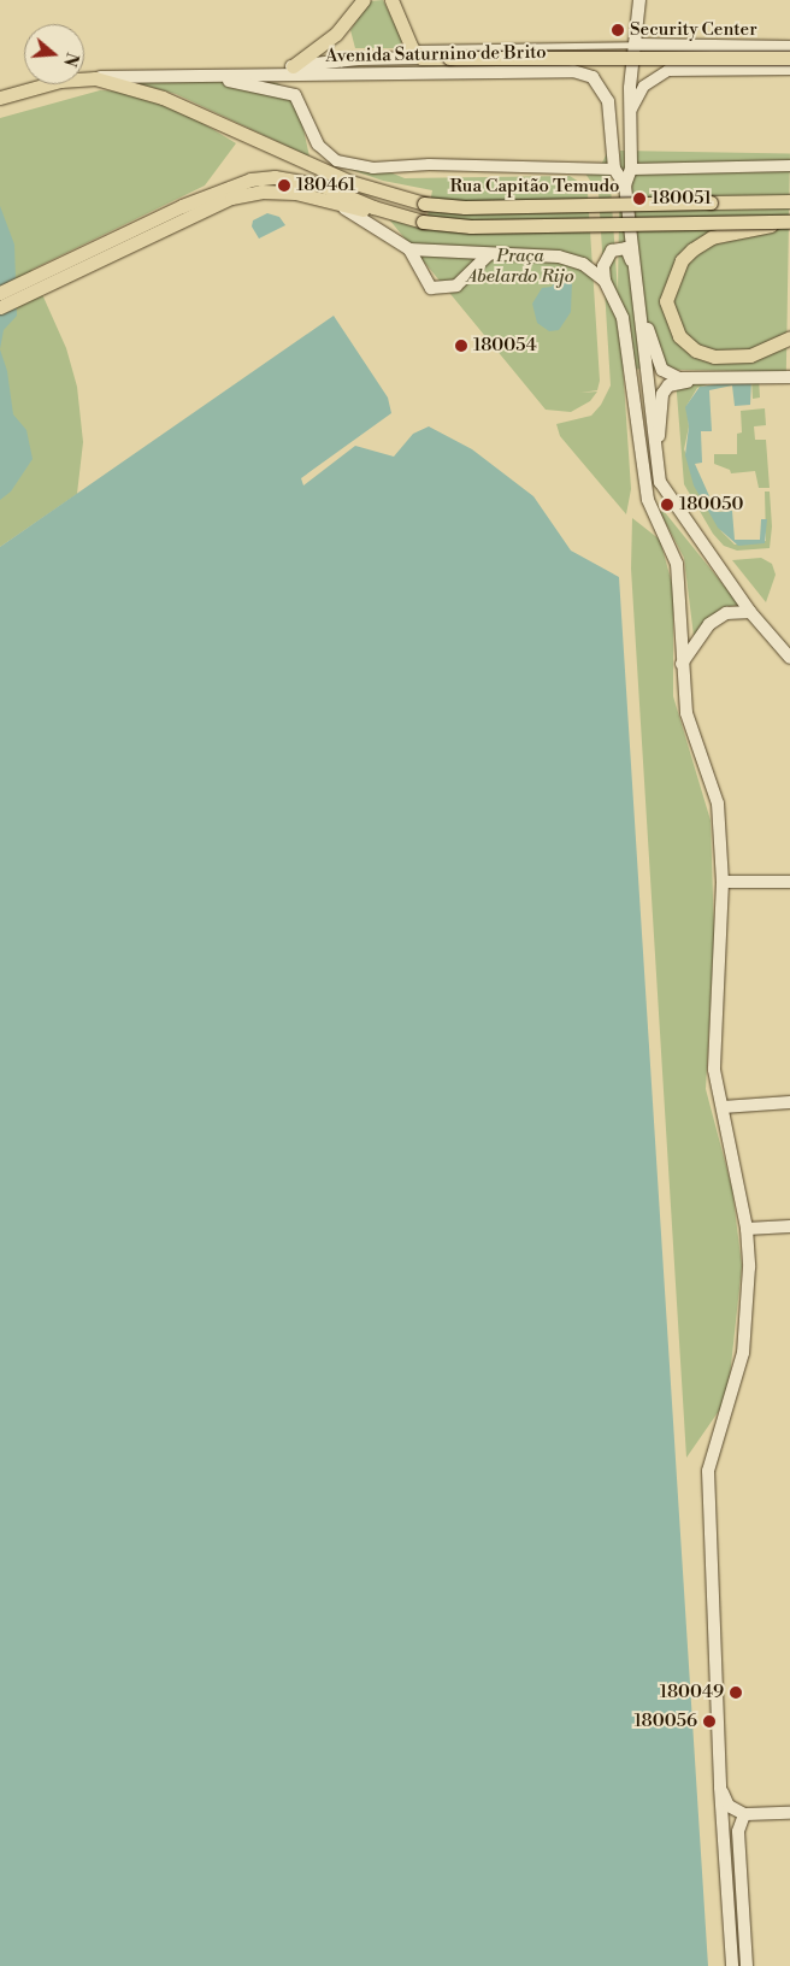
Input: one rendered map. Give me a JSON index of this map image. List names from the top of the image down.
{
  "streets": {
    "main road": ["Avenida Saturnino de Brito", "Rua Capitão Temudo"]
  },
  "crossings": [
    ["Avenida Saturnino de Brito", "Rua Capitão Temudo"]
  ],
  "parks": ["Praça Abelardo Rijo"],
  "places": [
    "Security Center",
    "180461",
    "180051",
    "180054",
    "180050",
    "180049",
    "180056"
  ],
  "north": "right"
}
